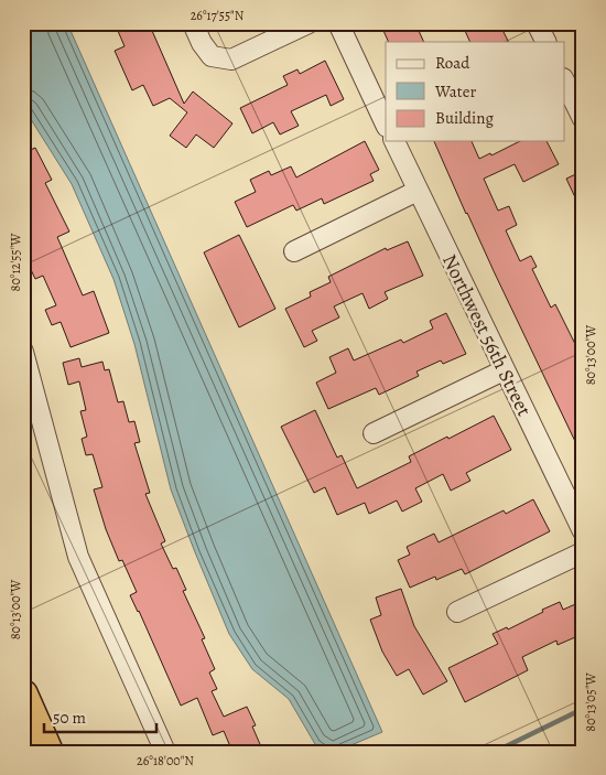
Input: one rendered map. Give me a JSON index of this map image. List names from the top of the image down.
{
  "streets": {
    "street": ["Northwest 56th Street"]
  },
  "legend": ["Road", "Water", "Building"],
  "scale_bar": "50 m",
  "coordinates": [
    "26°17'55\"N",
    "80°12'55\"W",
    "80°13'00\"W",
    "80°13'05\"W",
    "26°18'00\"N"
  ]
}
